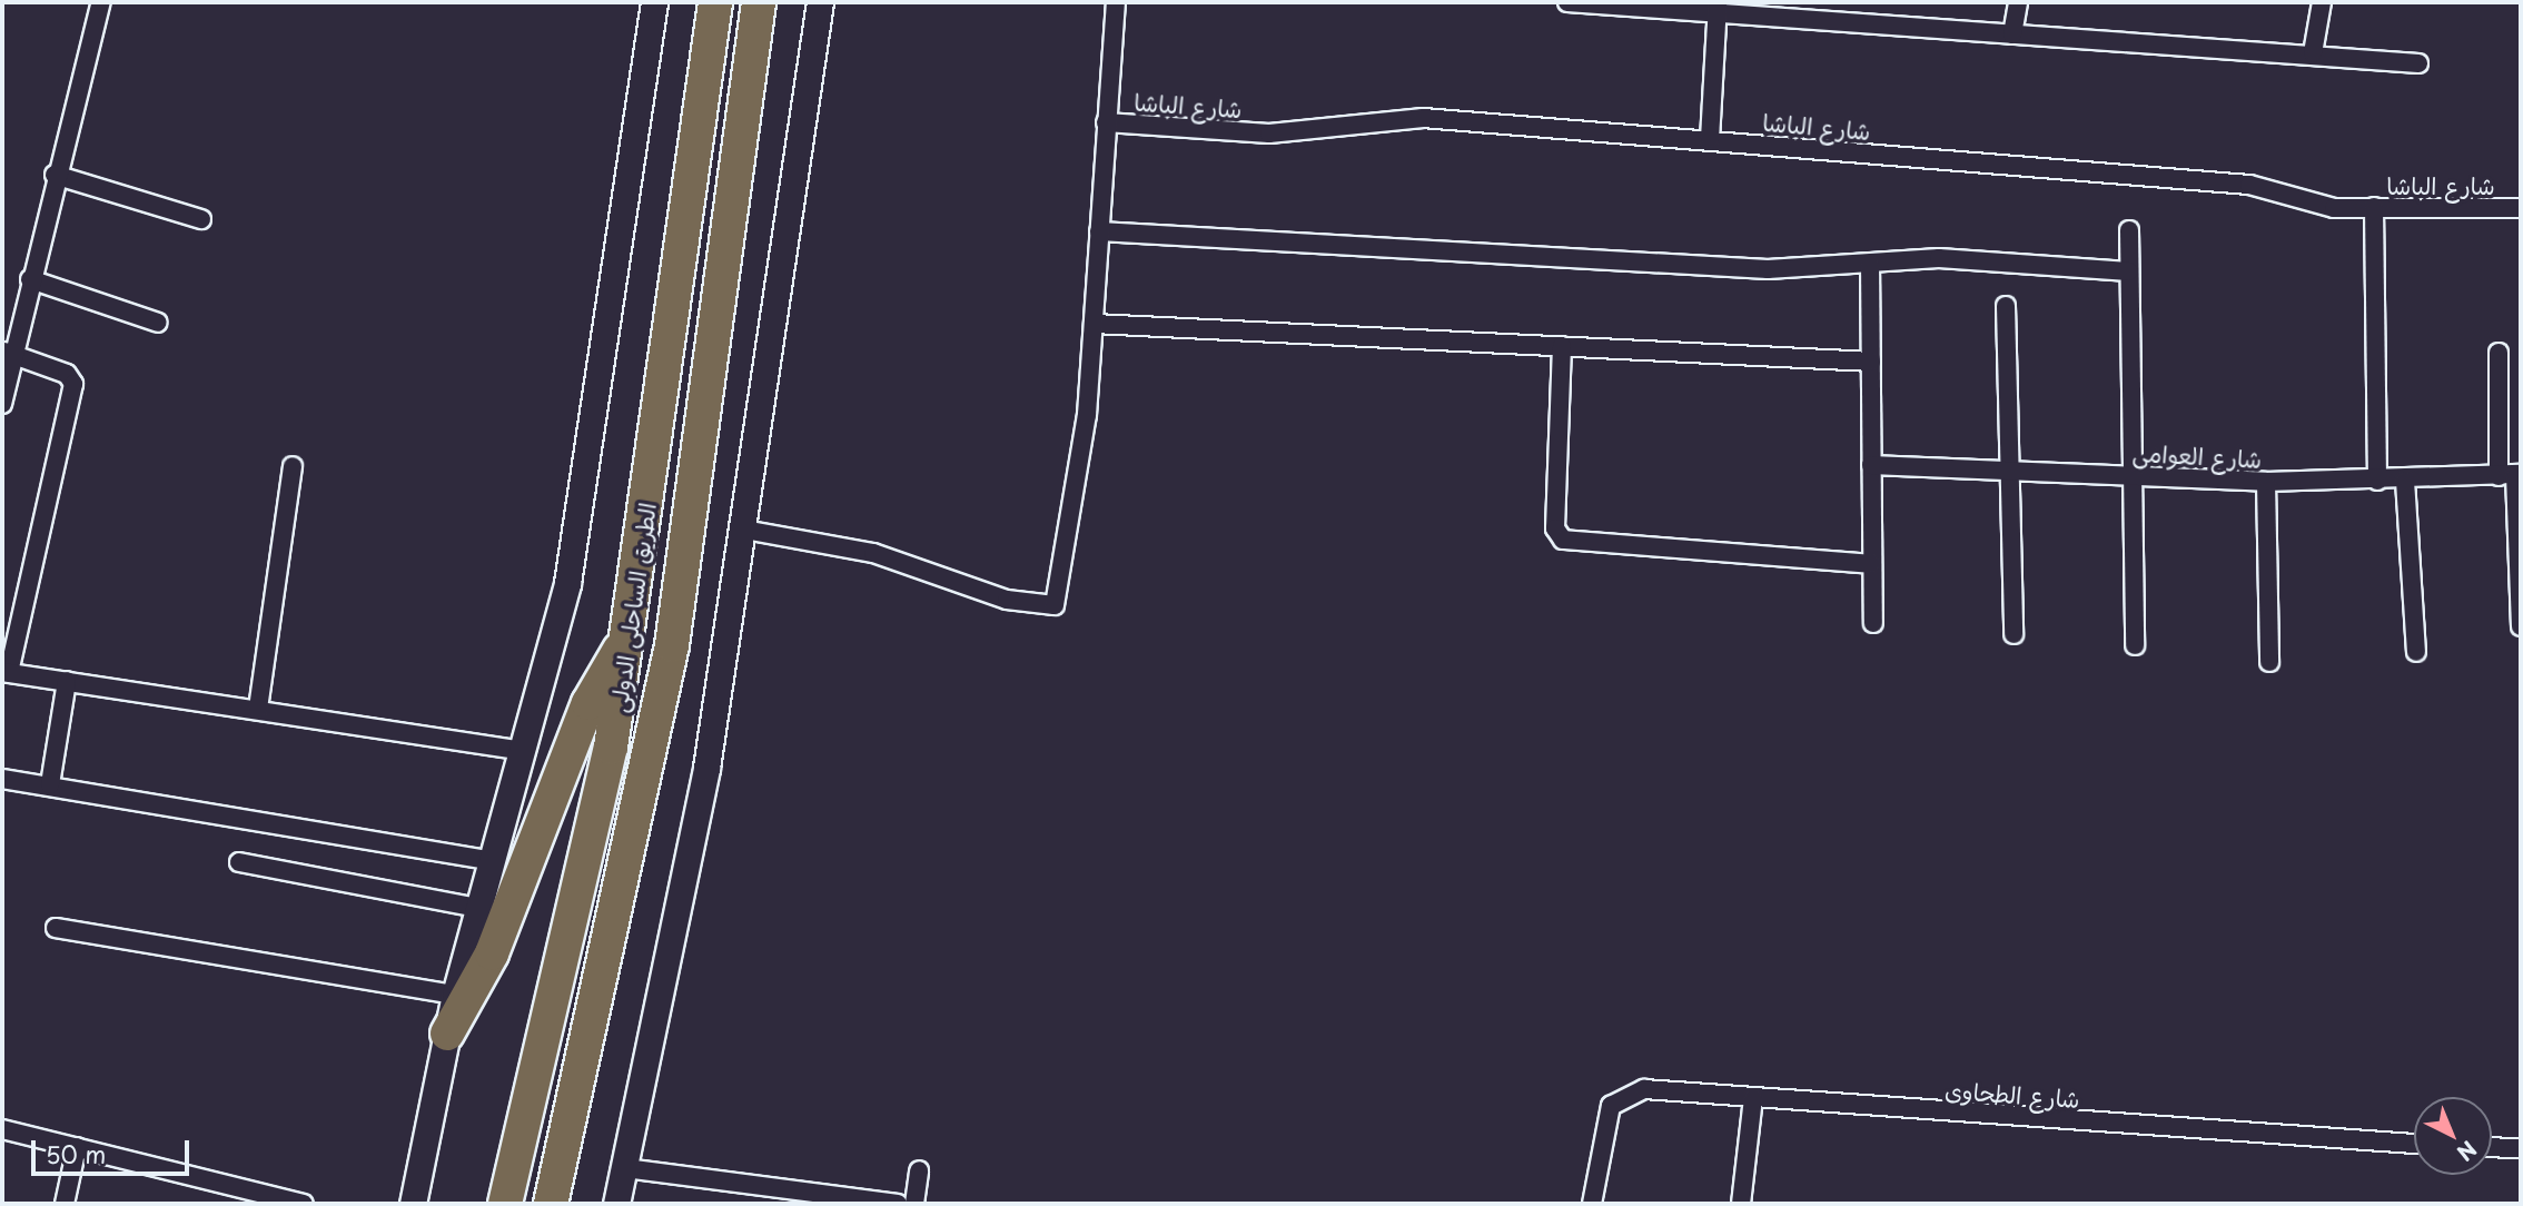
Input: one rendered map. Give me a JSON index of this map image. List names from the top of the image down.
{
  "streets": {
    "highway": ["الطريق الساحلى الدولى"],
    "street": ["شارع الباشا", "شارع العوامى", "شارع الطحاوى"]
  },
  "scale_bar": "50 m",
  "north": "bottom right"
}
